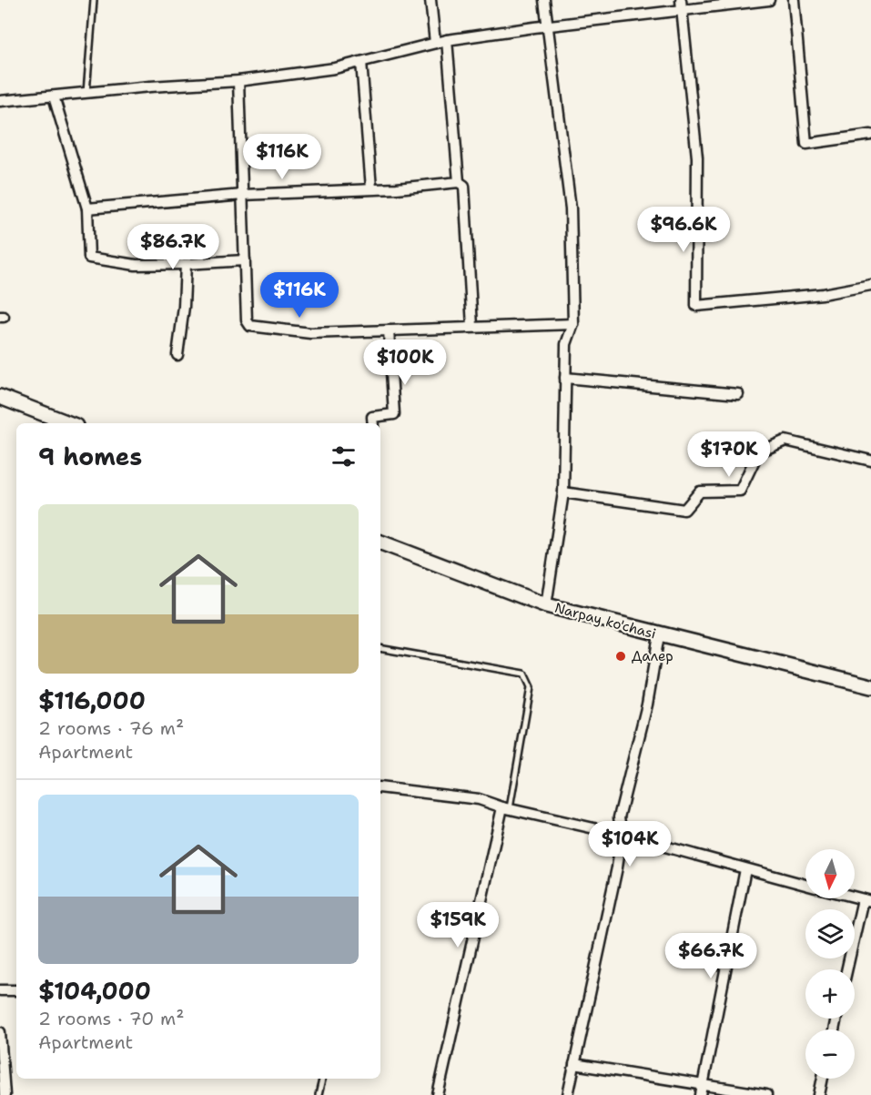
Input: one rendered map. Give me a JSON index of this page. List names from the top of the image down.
{
  "streets": {
    "main road": ["Narpay ko'chasi"]
  },
  "places": ["Далер"],
  "north": "bottom",
  "page": {
    "price": [
      "$116K",
      "$96.6K",
      "$86.7K",
      "$116K",
      "$100K",
      "$170K",
      "$104K",
      "$159K",
      "$66.7K"
    ],
    "heading": "9 homes",
    "list": [
      {
        "name": "$116,000",
        "note": "2 rooms · 76 m² · Apartment"
      },
      {
        "name": "$104,000",
        "note": "2 rooms · 70 m² · Apartment"
      }
    ],
    "map_buttons": ["+", "−"]
  }
}
